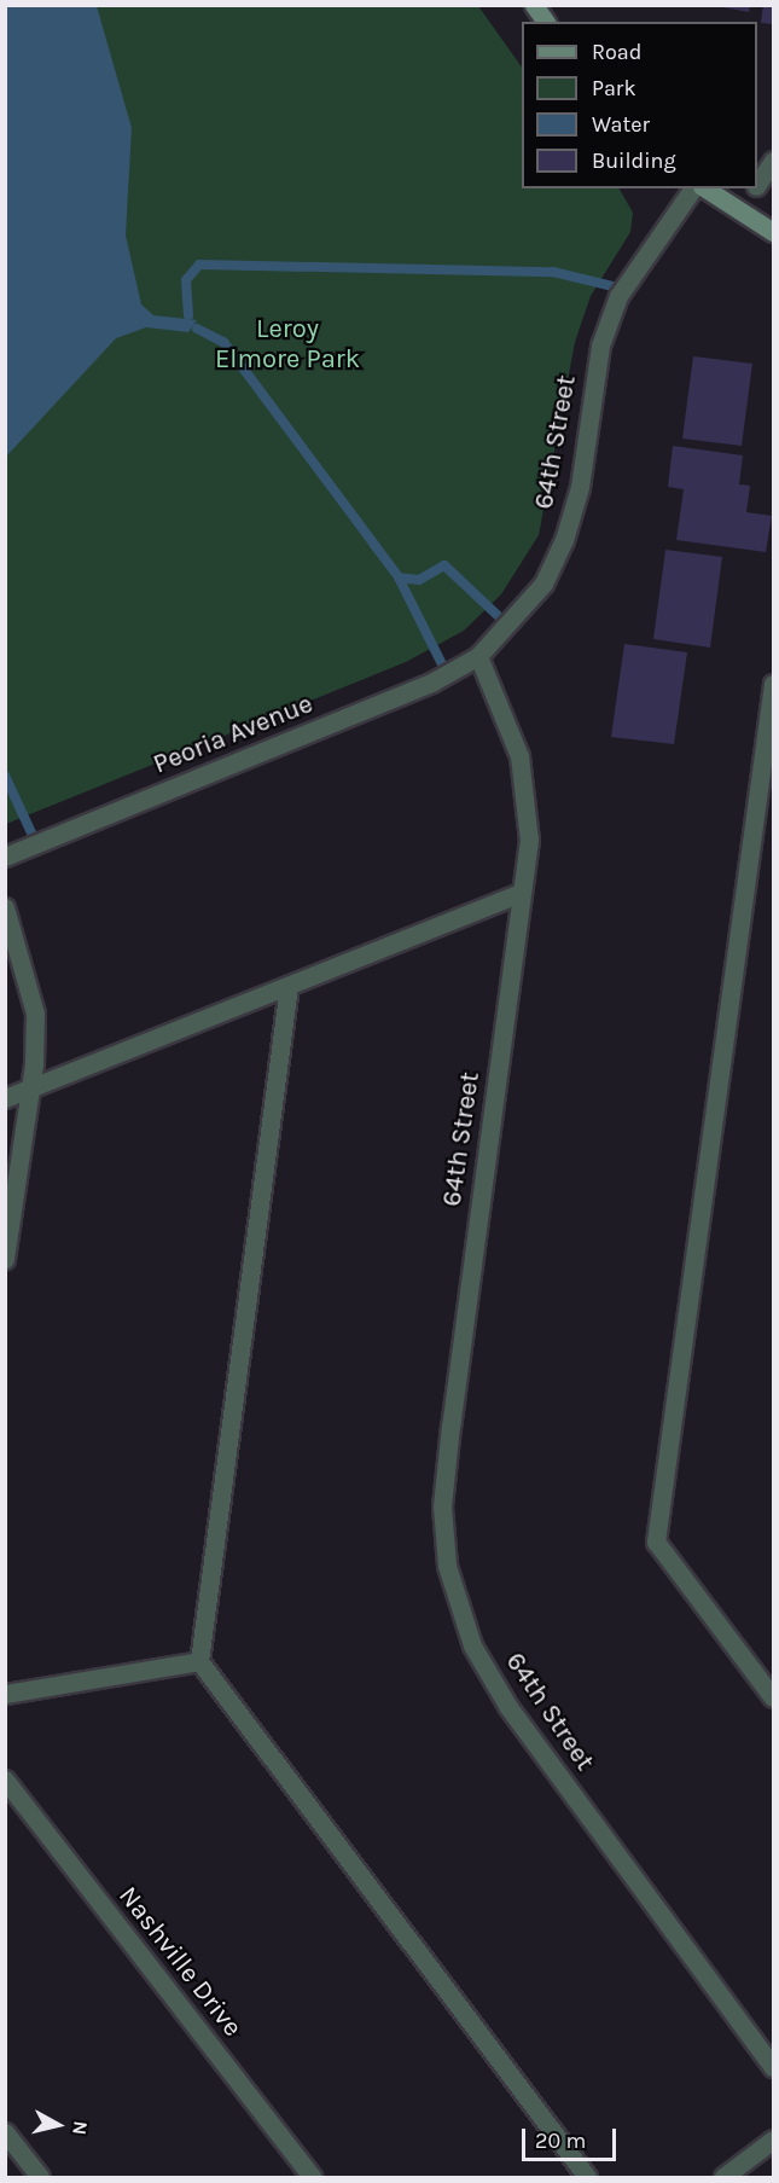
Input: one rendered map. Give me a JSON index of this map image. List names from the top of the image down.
{
  "streets": {
    "street": ["64th Street", "Peoria Avenue", "Nashville Drive"]
  },
  "crossings": [
    ["64th Street", "Peoria Avenue"]
  ],
  "parks": ["Leroy Elmore Park"],
  "legend": [
    "Road",
    "Park",
    "Water",
    "Building"
  ],
  "scale_bar": "20 m",
  "north": "right"
}
